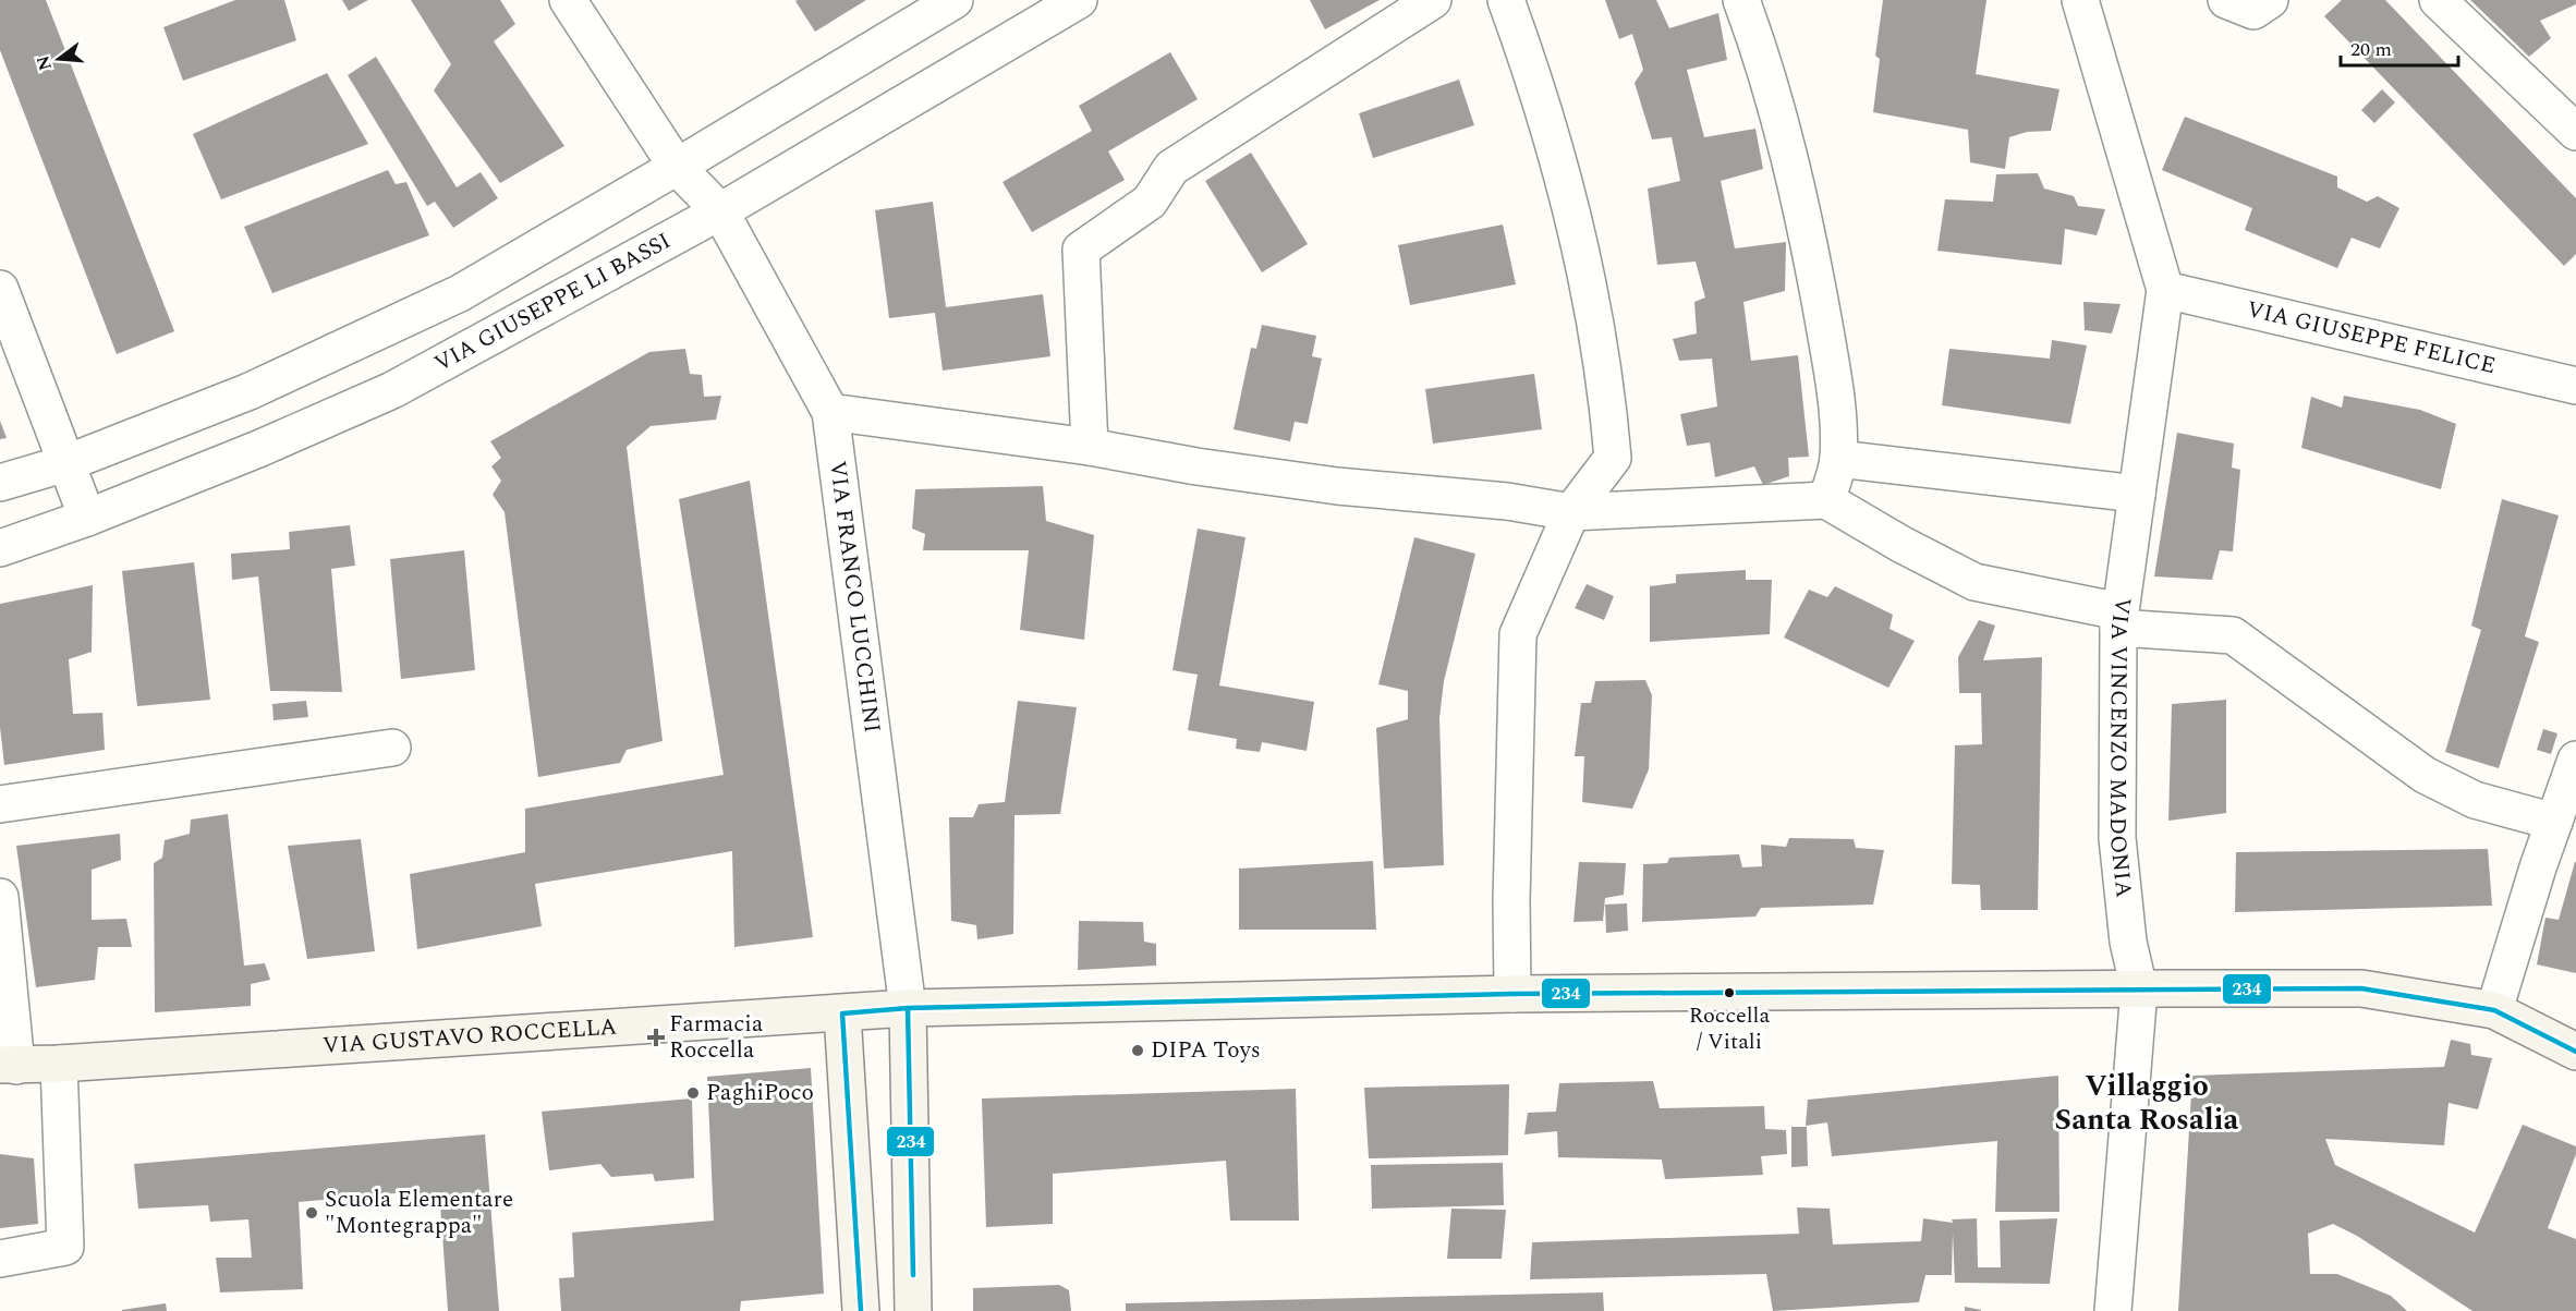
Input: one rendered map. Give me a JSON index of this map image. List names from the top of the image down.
{
  "streets": {
    "street": [
      "VIA GIUSEPPE LI BASSI",
      "VIA GIUSEPPE FELICE",
      "VIA FRANCO LUCCHINI",
      "VIA VINCENZO MADONIA",
      "VIA GUSTAVO ROCCELLA"
    ]
  },
  "crossings": [
    ["VIA GIUSEPPE LI BASSI", "VIA FRANCO LUCCHINI"],
    ["VIA GIUSEPPE FELICE", "VIA VINCENZO MADONIA"],
    ["VIA FRANCO LUCCHINI", "VIA GUSTAVO ROCCELLA"],
    ["VIA VINCENZO MADONIA", "VIA GUSTAVO ROCCELLA"]
  ],
  "districts": ["Villaggio Santa Rosalia"],
  "places": {
    "other": [
      "Roccella / Vitali",
      "DIPA Toys",
      "PaghiPoco",
      "Scuola Elementare \"Montegrappa\""
    ],
    "health": ["Farmacia Roccella"]
  },
  "lines": ["transit line 234"],
  "scale_bar": "20 m",
  "north": "left"
}
